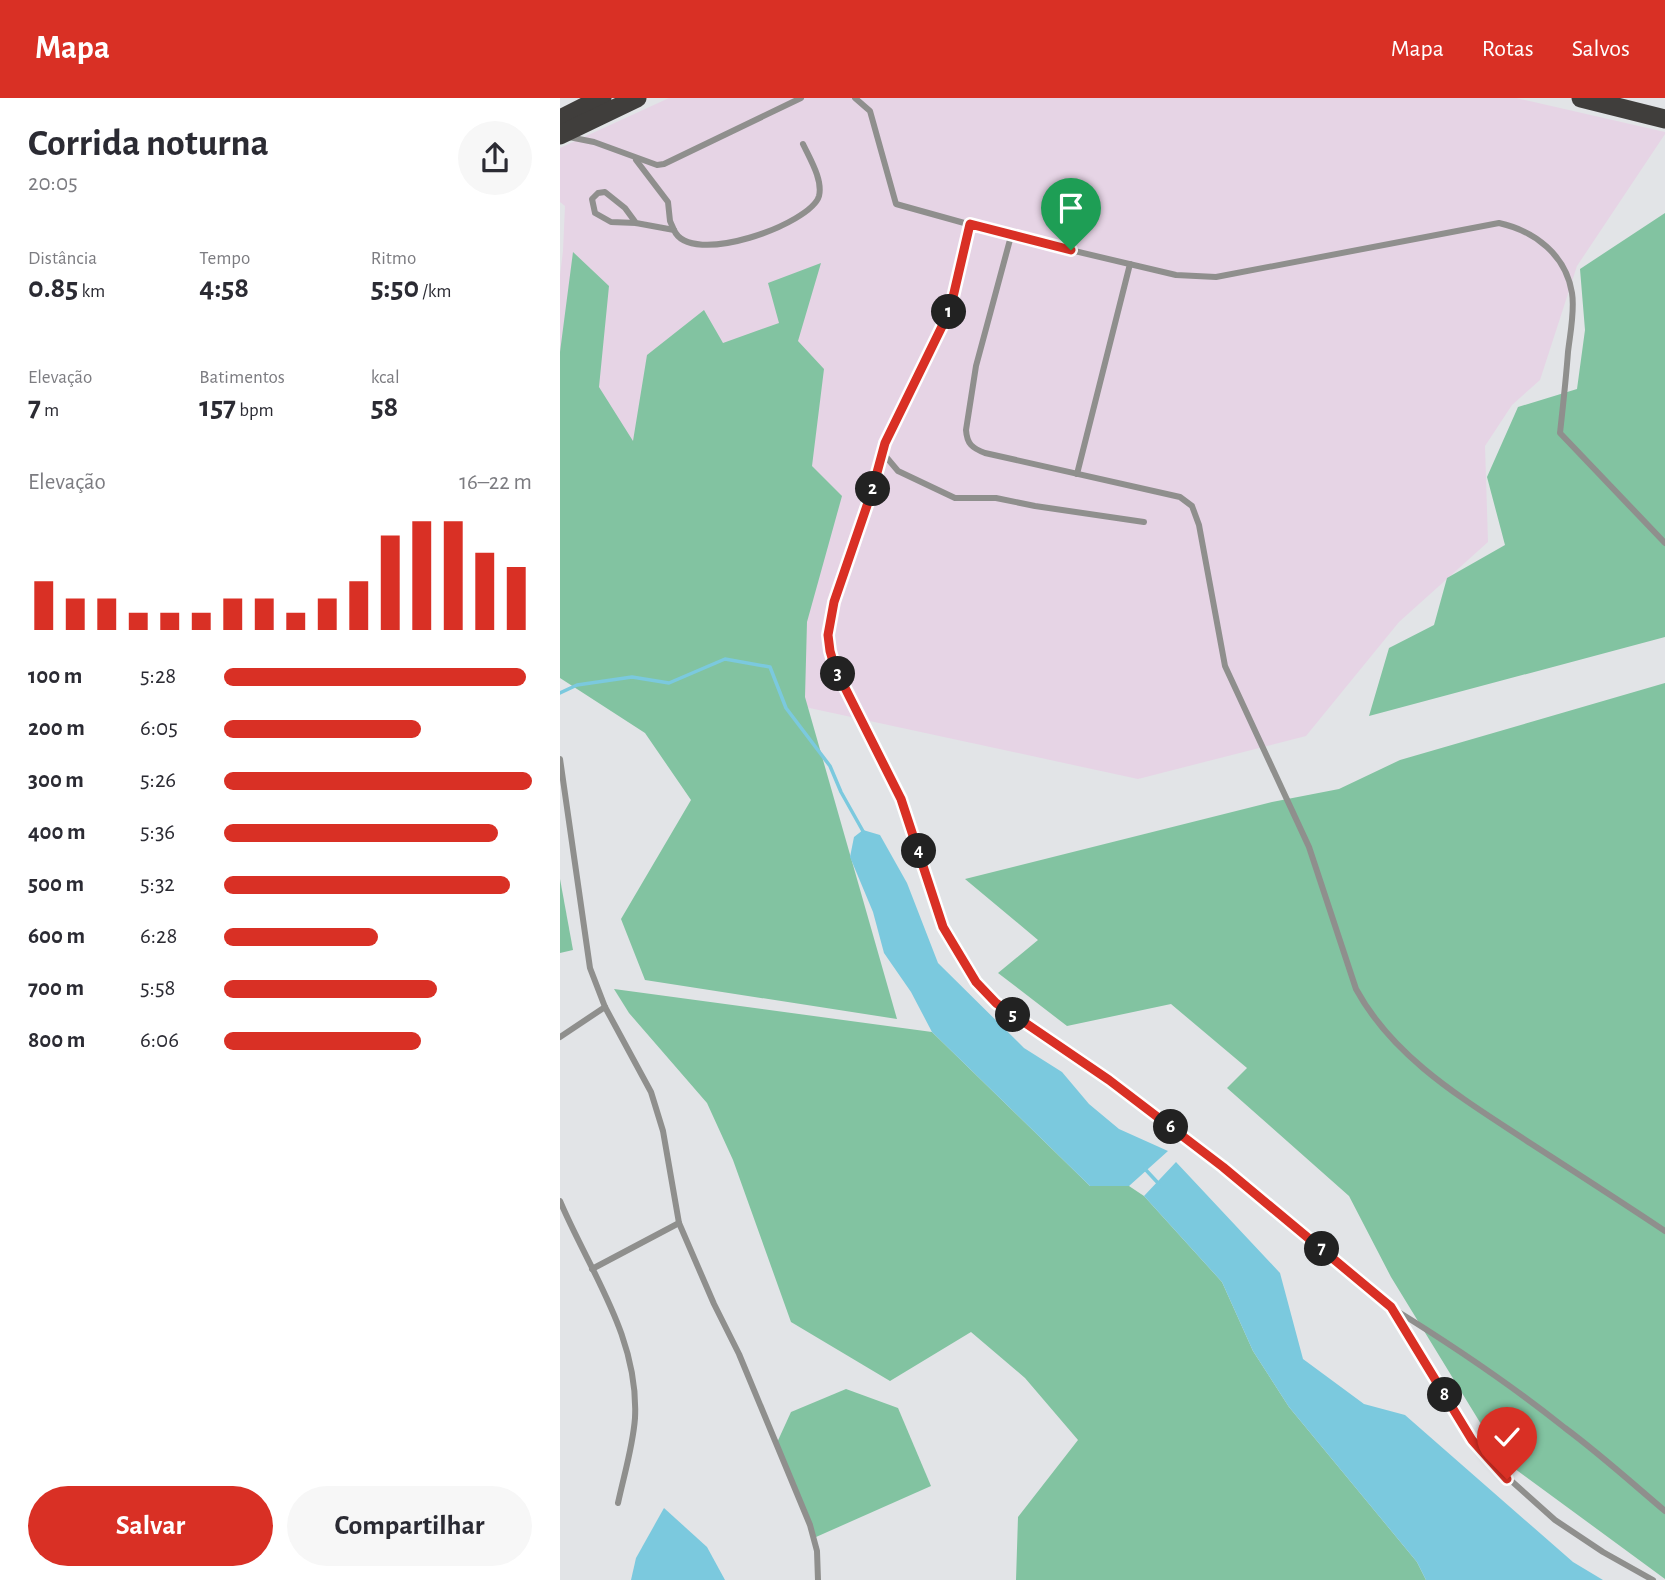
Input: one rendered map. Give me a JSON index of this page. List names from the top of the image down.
{
  "page": {
    "header": "Mapa",
    "nav": ["Mapa", "Rotas", "Salvos"],
    "heading": ["Corrida noturna", "20:05"],
    "stats": [
      ["Distância", "0.85 km"],
      ["Tempo", "4:58"],
      ["Ritmo", "5:50 /km"],
      ["Elevação", "7 m"],
      ["Batimentos", "157 bpm"],
      ["kcal", "58"]
    ],
    "pins": [
      "1",
      "2",
      "3",
      "4",
      "5",
      "6",
      "7",
      "8"
    ],
    "chart": ["Elevação", "16–22 m"],
    "list": [
      {
        "name": "100 m",
        "note": "5:28"
      },
      {
        "name": "200 m",
        "note": "6:05"
      },
      {
        "name": "300 m",
        "note": "5:26"
      },
      {
        "name": "400 m",
        "note": "5:36"
      },
      {
        "name": "500 m",
        "note": "5:32"
      },
      {
        "name": "600 m",
        "note": "6:28"
      },
      {
        "name": "700 m",
        "note": "5:58"
      },
      {
        "name": "800 m",
        "note": "6:06"
      }
    ],
    "buttons": ["Salvar", "Compartilhar"]
  }
}
